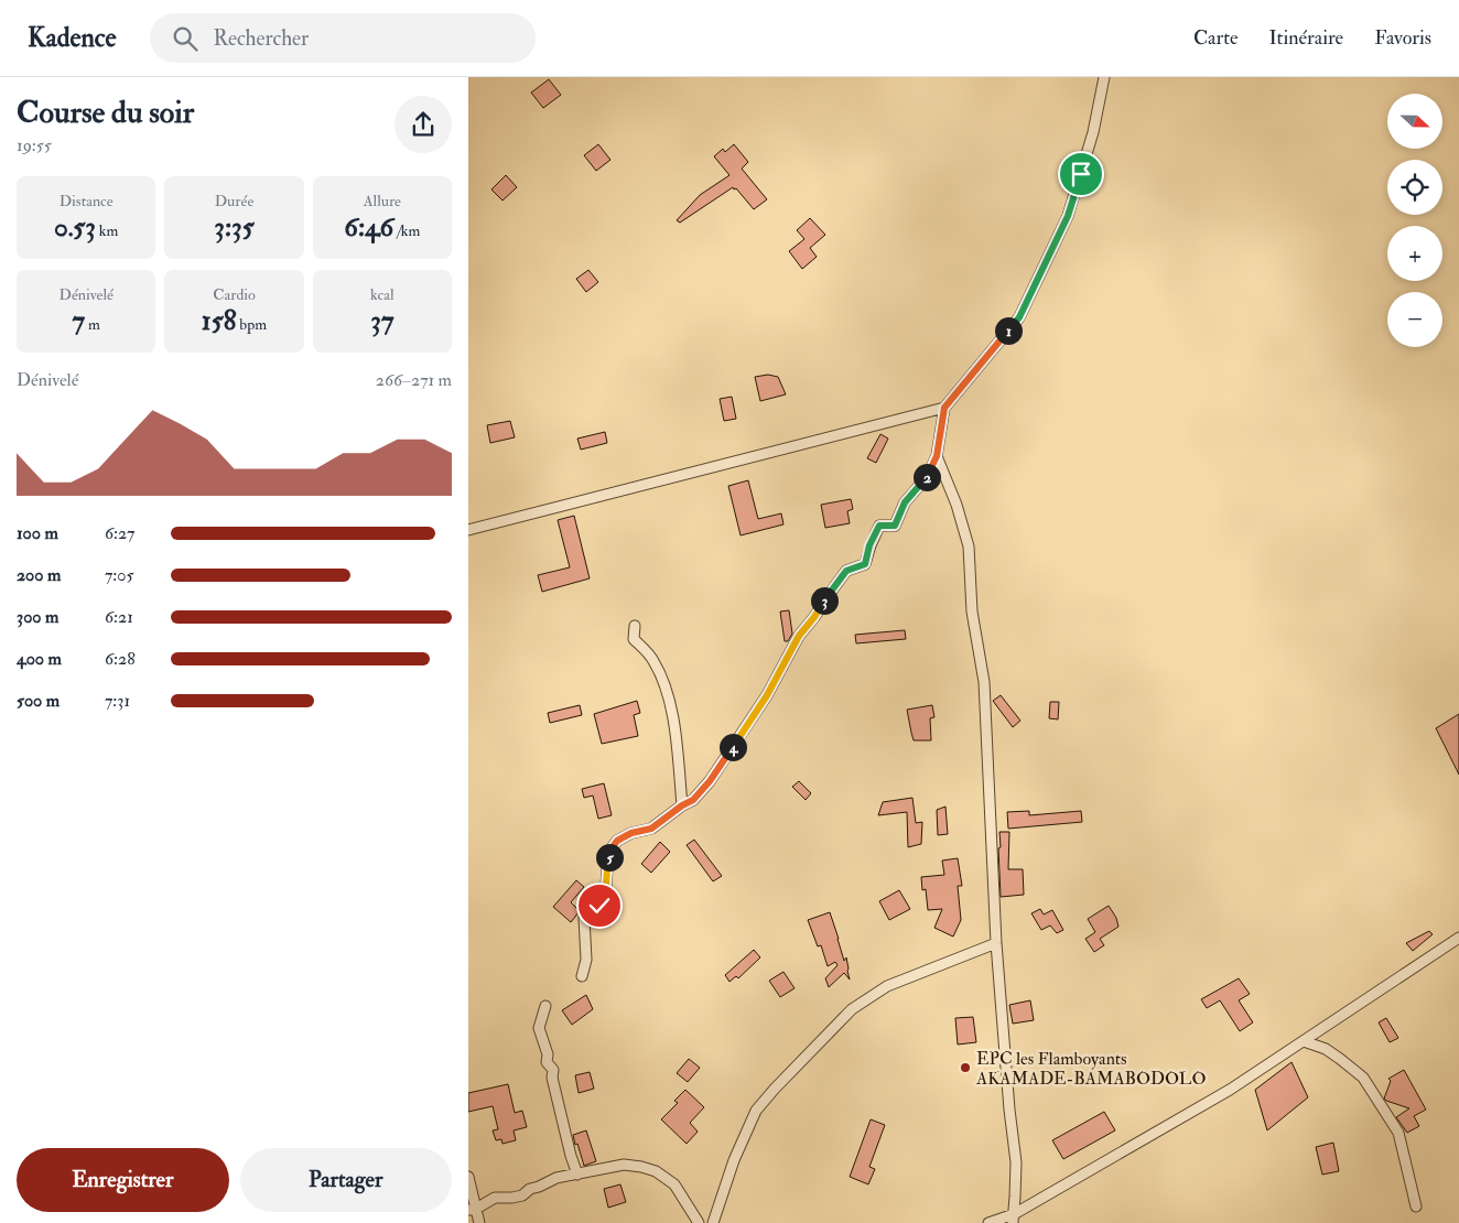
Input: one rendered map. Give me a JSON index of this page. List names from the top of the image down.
{
  "places": ["EPC les Flamboyants AKAMADE-BAMABODOLO"],
  "north": "right",
  "page": {
    "header": "Kadence",
    "search": "Rechercher",
    "nav": ["Carte", "Itinéraire", "Favoris"],
    "heading": ["Course du soir", "19:55"],
    "map_buttons": ["+", "−"],
    "stats": [
      ["Distance", "0.53 km"],
      ["Durée", "3:35"],
      ["Allure", "6:46 /km"],
      ["Dénivelé", "7 m"],
      ["Cardio", "158 bpm"],
      ["kcal", "37"]
    ],
    "pins": [
      "1",
      "2",
      "3",
      "4",
      "5"
    ],
    "chart": ["Dénivelé", "266–271 m"],
    "list": [
      {
        "name": "100 m",
        "note": "6:27"
      },
      {
        "name": "200 m",
        "note": "7:05"
      },
      {
        "name": "300 m",
        "note": "6:21"
      },
      {
        "name": "400 m",
        "note": "6:28"
      },
      {
        "name": "500 m",
        "note": "7:31"
      }
    ],
    "buttons": ["Enregistrer", "Partager"]
  }
}
